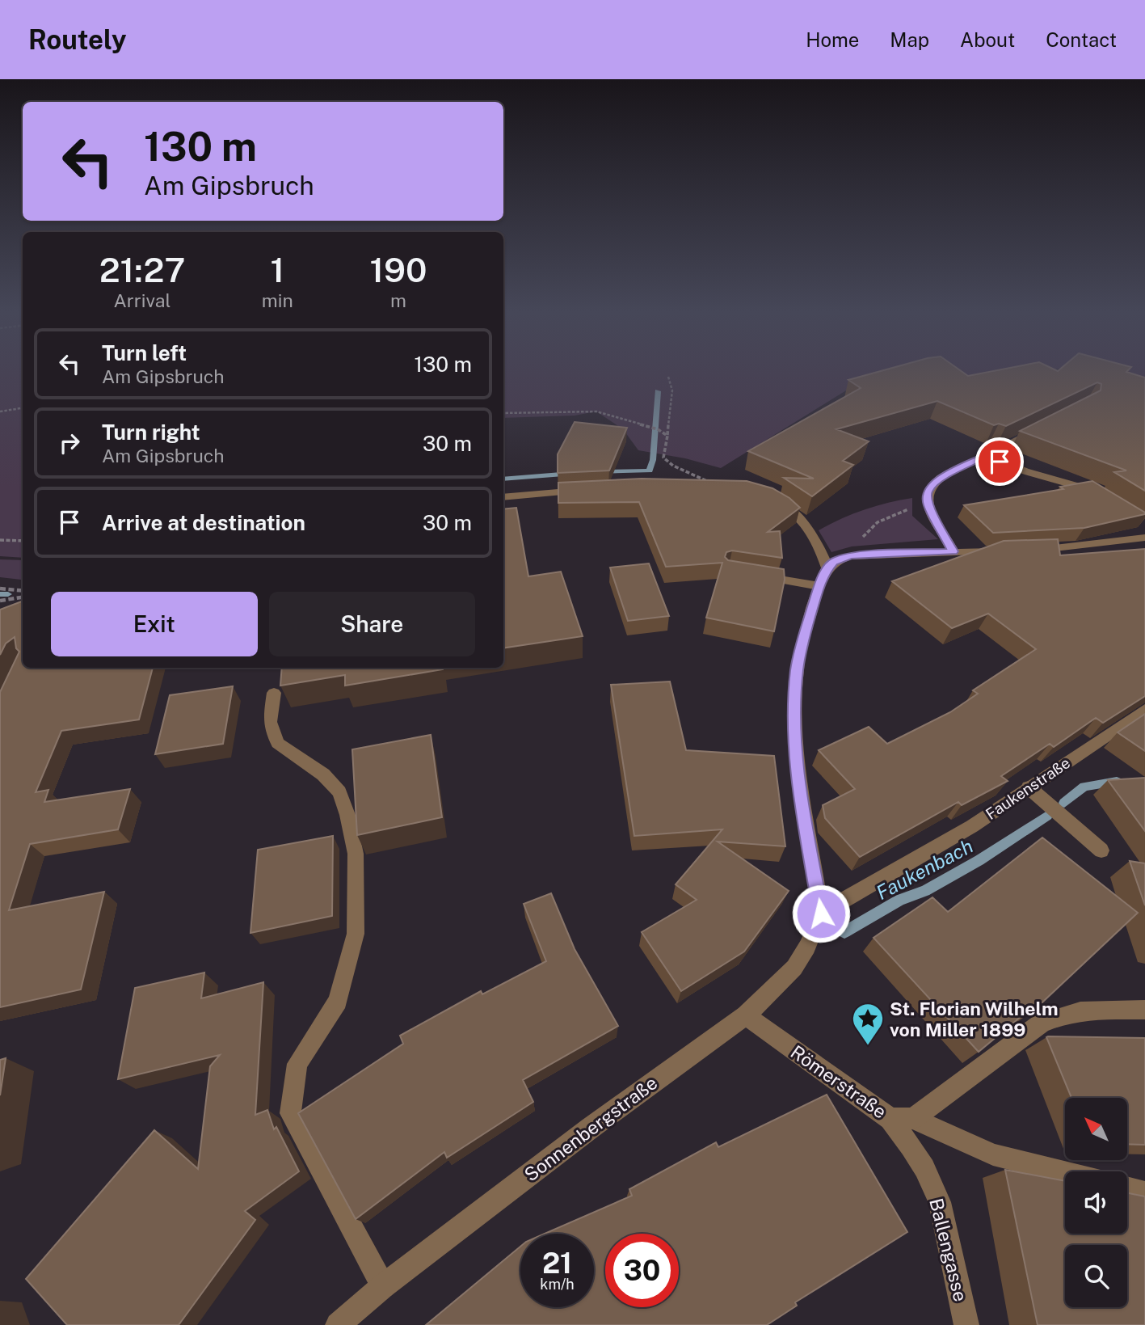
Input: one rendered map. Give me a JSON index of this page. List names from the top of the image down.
{
  "streets": {
    "street": [
      "Faukenstraße",
      "Römerstraße",
      "Sonnenbergstraße",
      "Ballengasse"
    ]
  },
  "crossings": [
    ["Faukenstraße", "Sonnenbergstraße"],
    ["Römerstraße", "Sonnenbergstraße"],
    ["Römerstraße", "Ballengasse"]
  ],
  "water": ["Faukenbach"],
  "places": {
    "place": ["St. Florian Wilhelm von Miller 1899"]
  },
  "north": "top left",
  "page": {
    "header": "Routely",
    "nav": [
      "Home",
      "Map",
      "About",
      "Contact"
    ],
    "turn": ["130 m", "Am Gipsbruch"],
    "eta": [
      "21:27",
      "Arrival",
      "1",
      "min",
      "190",
      "m"
    ],
    "list": [
      {
        "name": "Turn left",
        "note": "Am Gipsbruch",
        "value": "130 m"
      },
      {
        "name": "Turn right",
        "note": "Am Gipsbruch",
        "value": "30 m"
      },
      {
        "name": "Arrive at destination",
        "value": "30 m"
      }
    ],
    "buttons": ["Exit", "Share"],
    "speed": "21 km/h",
    "limit": "30"
  }
}
